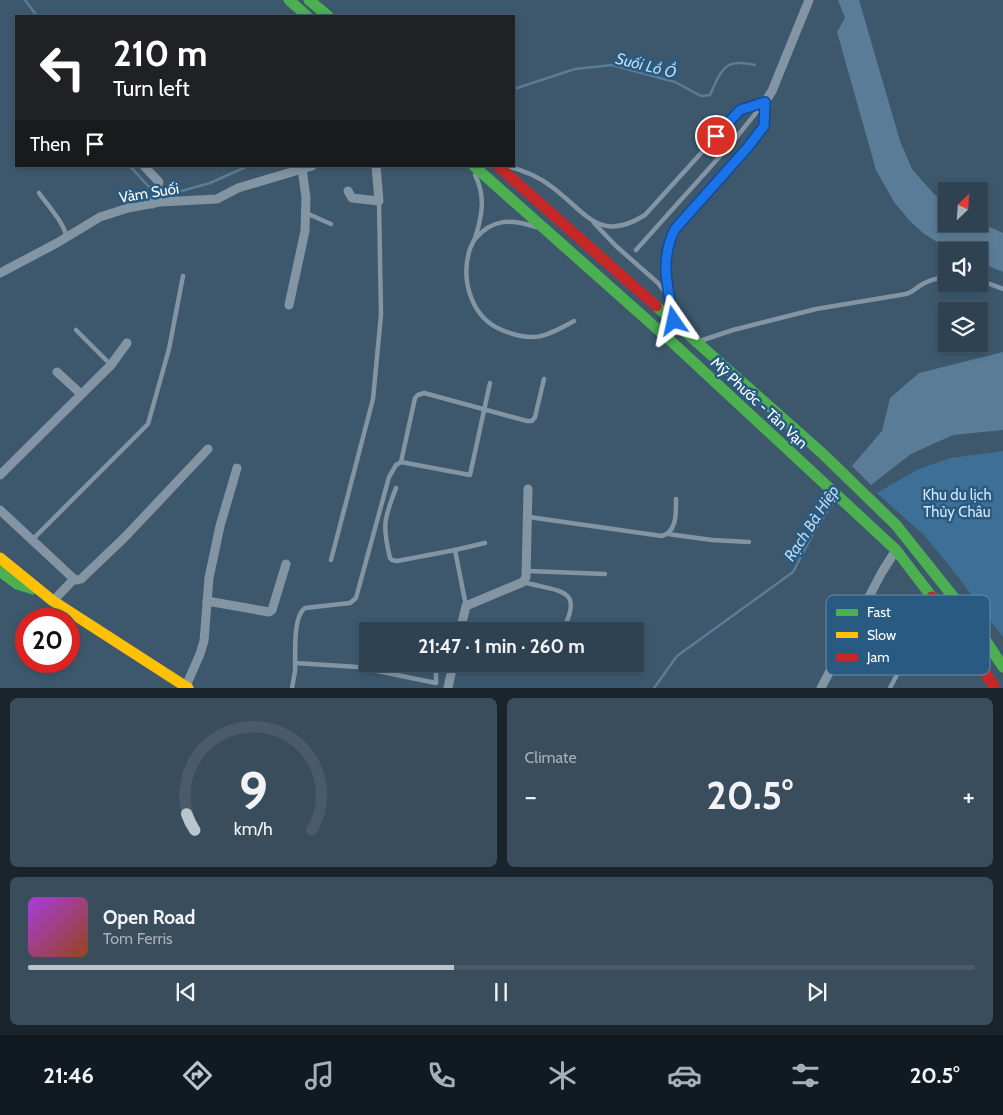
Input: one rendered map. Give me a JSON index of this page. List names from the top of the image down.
{
  "streets": {
    "main road": ["Mỹ Phước - Tân Vạn"],
    "street": ["Vàm Suối"]
  },
  "water": ["Suối Lồ Ồ", "Rạch Bà Hiệp"],
  "parks": ["Khu du lịch Thủy Châu"],
  "legend": ["Fast", "Slow", "Jam"],
  "north": "top right",
  "page": {
    "turn": ["210 m", "Turn left"],
    "then": "Then",
    "limit": "20",
    "trip": "21:47 · 1 min · 260 m",
    "tile": "Climate",
    "heat": ["−", "20.5°", "+"],
    "song": ["Open Road", "Tom Ferris"],
    "tabs": ["21:46", "20.5°"],
    "gauge": ["9", "km/h"]
  }
}
